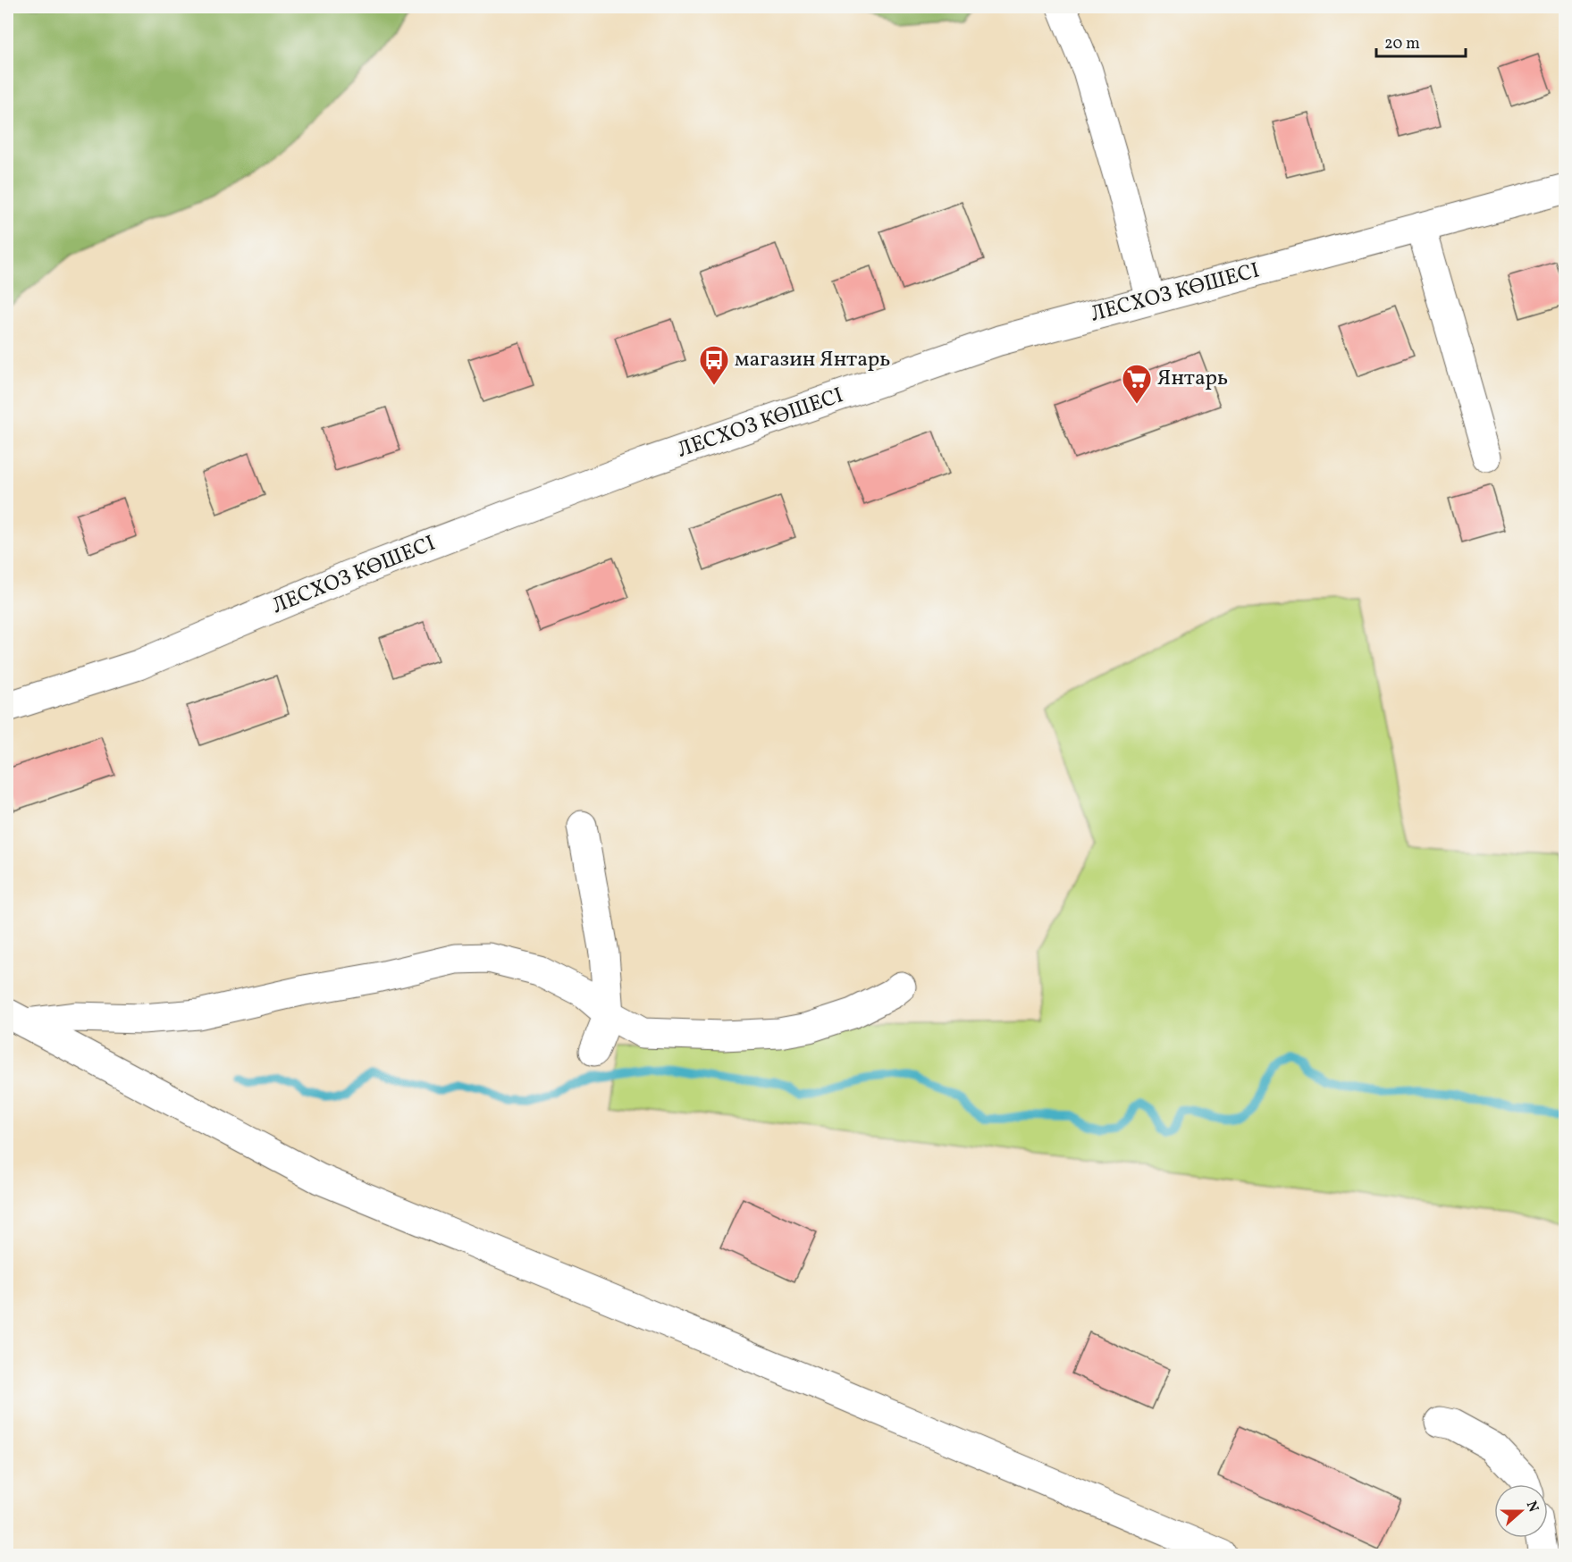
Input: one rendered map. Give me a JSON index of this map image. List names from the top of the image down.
{
  "streets": {
    "street": ["ЛЕСХОЗ КӨШЕСІ"]
  },
  "places": {
    "bus stop": ["магазин Янтарь"],
    "supermarket": ["Янтарь"]
  },
  "scale_bar": "20 m",
  "north": "right"
}
